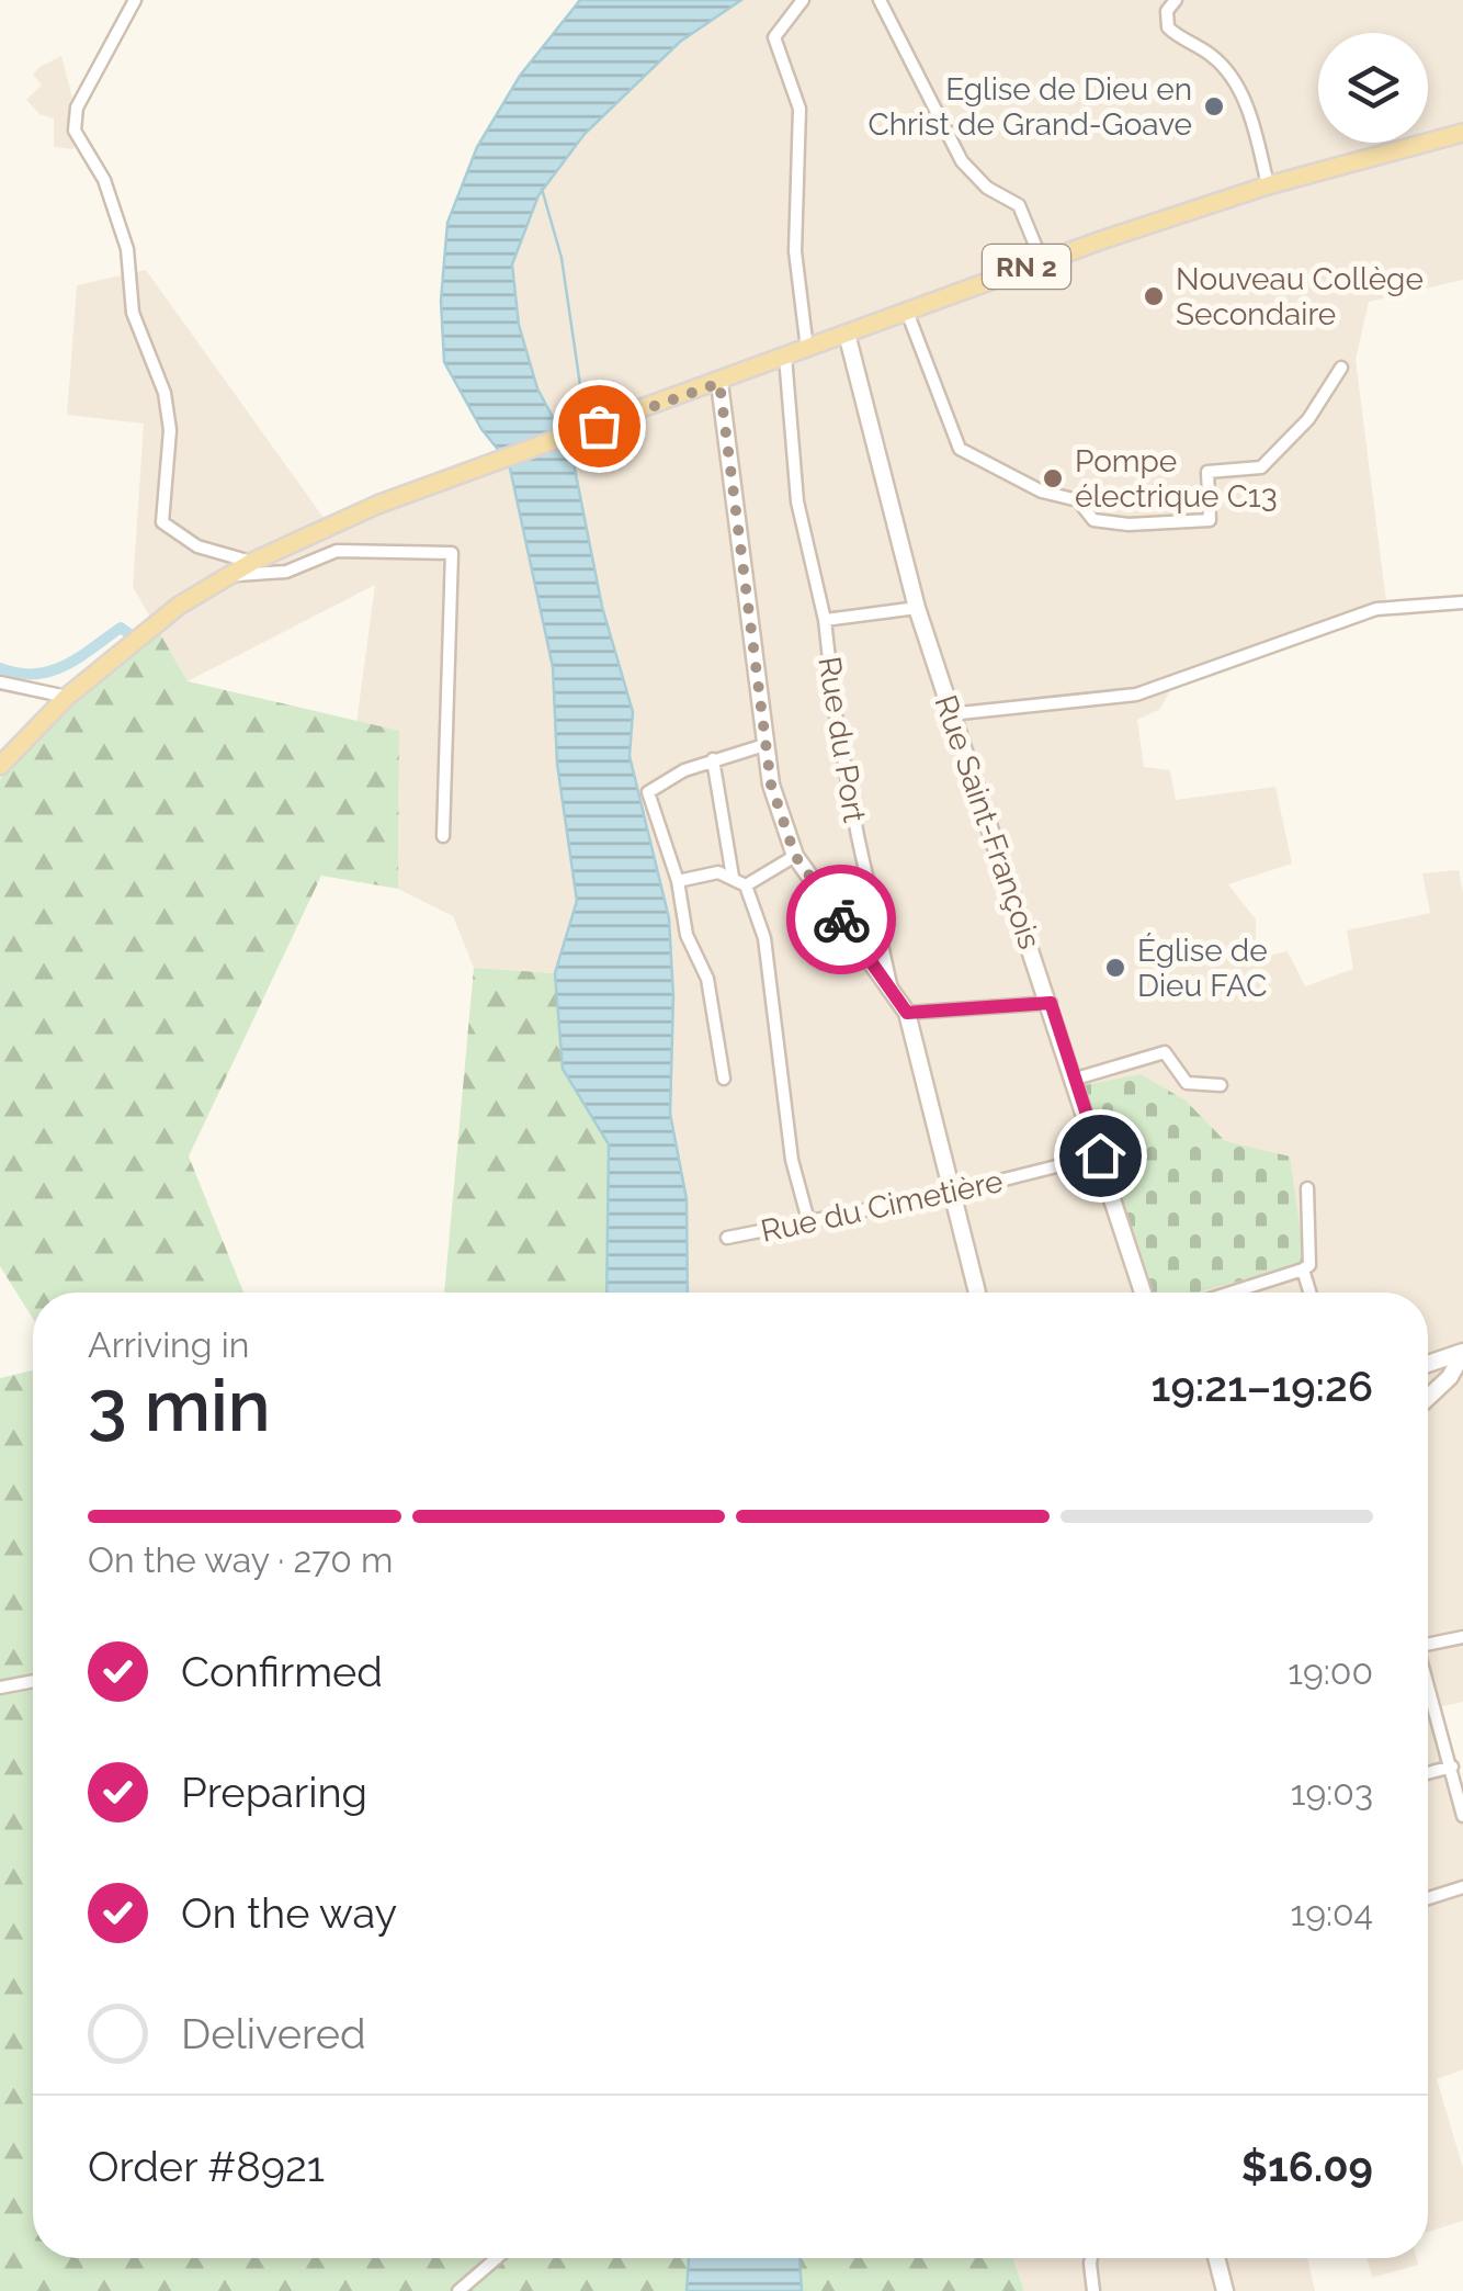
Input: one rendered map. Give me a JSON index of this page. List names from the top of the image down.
{
  "streets": {
    "main road": ["RN 2"],
    "street": ["Rue du Port", "Rue Saint-François", "Rue du Cimetière"]
  },
  "crossings": [
    ["RN 2", "Rue du Port"],
    ["RN 2", "Rue Saint-François"],
    ["Rue du Port", "Rue du Cimetière"],
    ["Rue Saint-François", "Rue du Cimetière"]
  ],
  "places": [
    "Eglise de Dieu en Christ de Grand-Goave",
    "Nouveau Collège Secondaire",
    "Pompe électrique C13",
    "Église de Dieu FAC"
  ],
  "page": {
    "heading": ["3 min", "Arriving in", "19:21–19:26"],
    "panel": ["Order #8921", "$16.09"],
    "bar": "On the way · 270 m",
    "list": [
      ["Confirmed", "19:00"],
      ["Preparing", "19:03"],
      ["On the way", "19:04"],
      "Delivered"
    ]
  }
}
